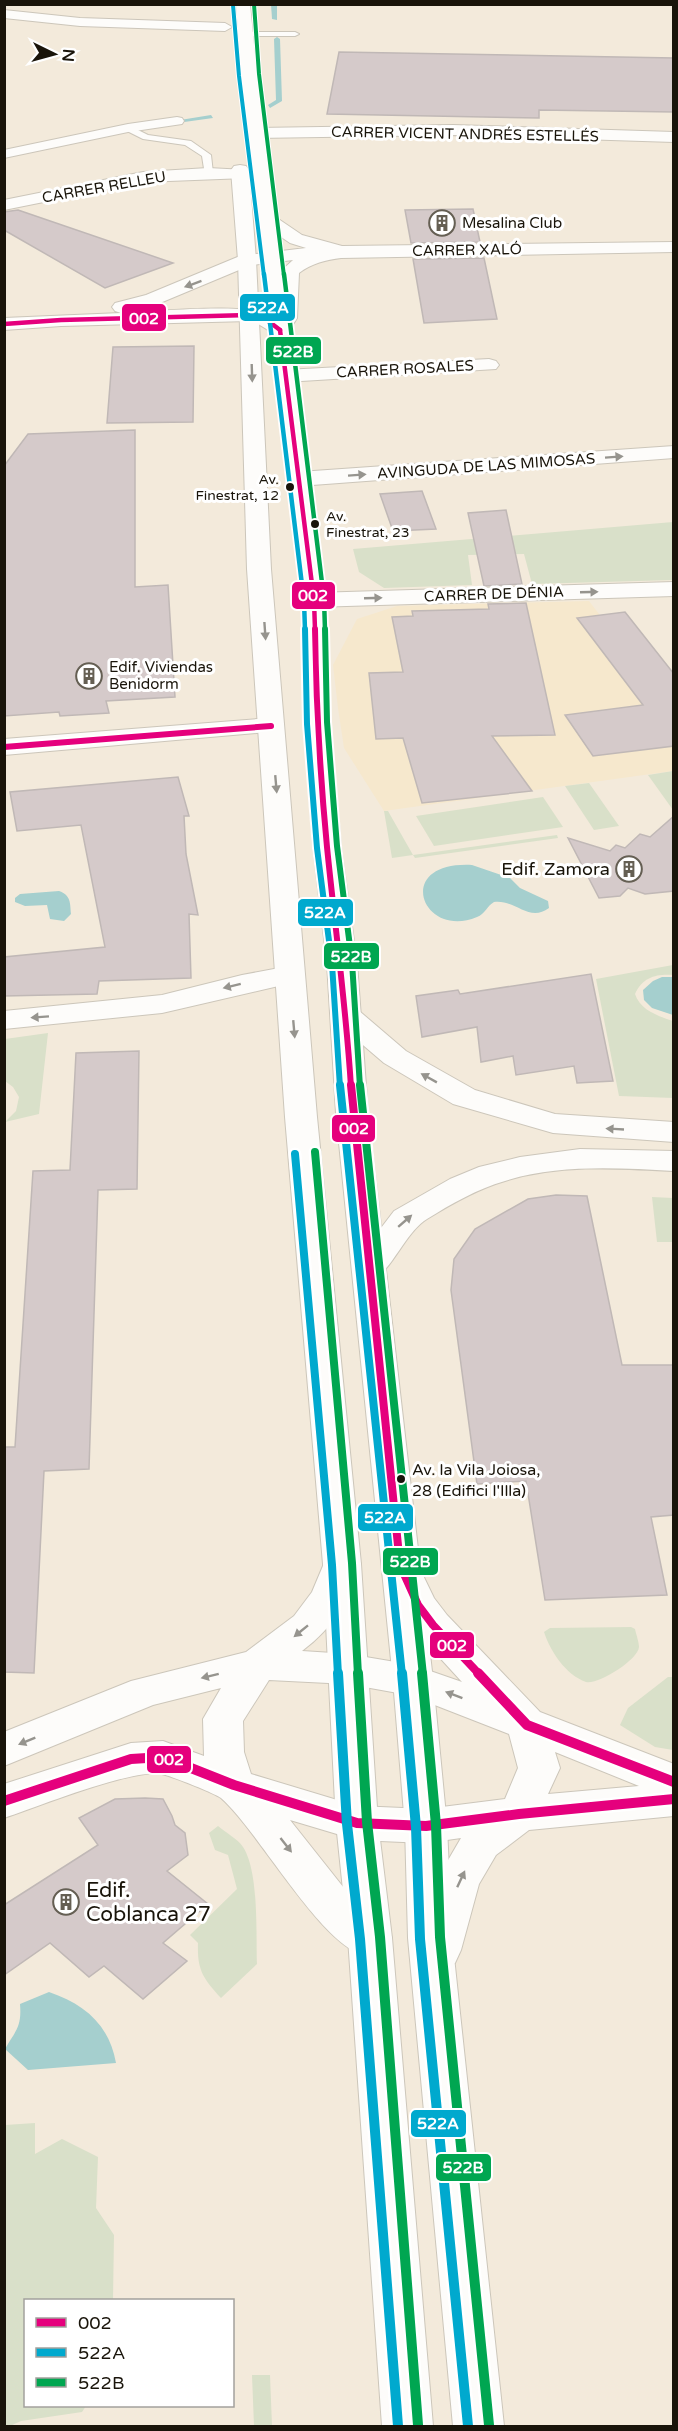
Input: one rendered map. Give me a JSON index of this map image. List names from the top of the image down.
{
  "streets": {
    "main road": [
      "CARRER VICENT ANDRÉS ESTELLÉS",
      "CARRER RELLEU",
      "CARRER XALÓ",
      "CARRER ROSALES",
      "AVINGUDA DE LAS MIMOSAS",
      "CARRER DE DÉNIA"
    ]
  },
  "one_way": ["CARRER DE DÉNIA"],
  "places": {
    "building": [
      "Mesalina Club",
      "Edif. Viviendas Benidorm",
      "Edif. Zamora",
      "Edif. Coblanca 27"
    ],
    "other": ["Av. Finestrat, 12", "Av. Finestrat, 23", "Av. la Vila Joiosa, 28 (Edifici l'Illa)"]
  },
  "lines": ["transit line 522B", "transit line 522A", "transit line 002"],
  "legend": ["002", "522A", "522B"],
  "north": "right"
}
